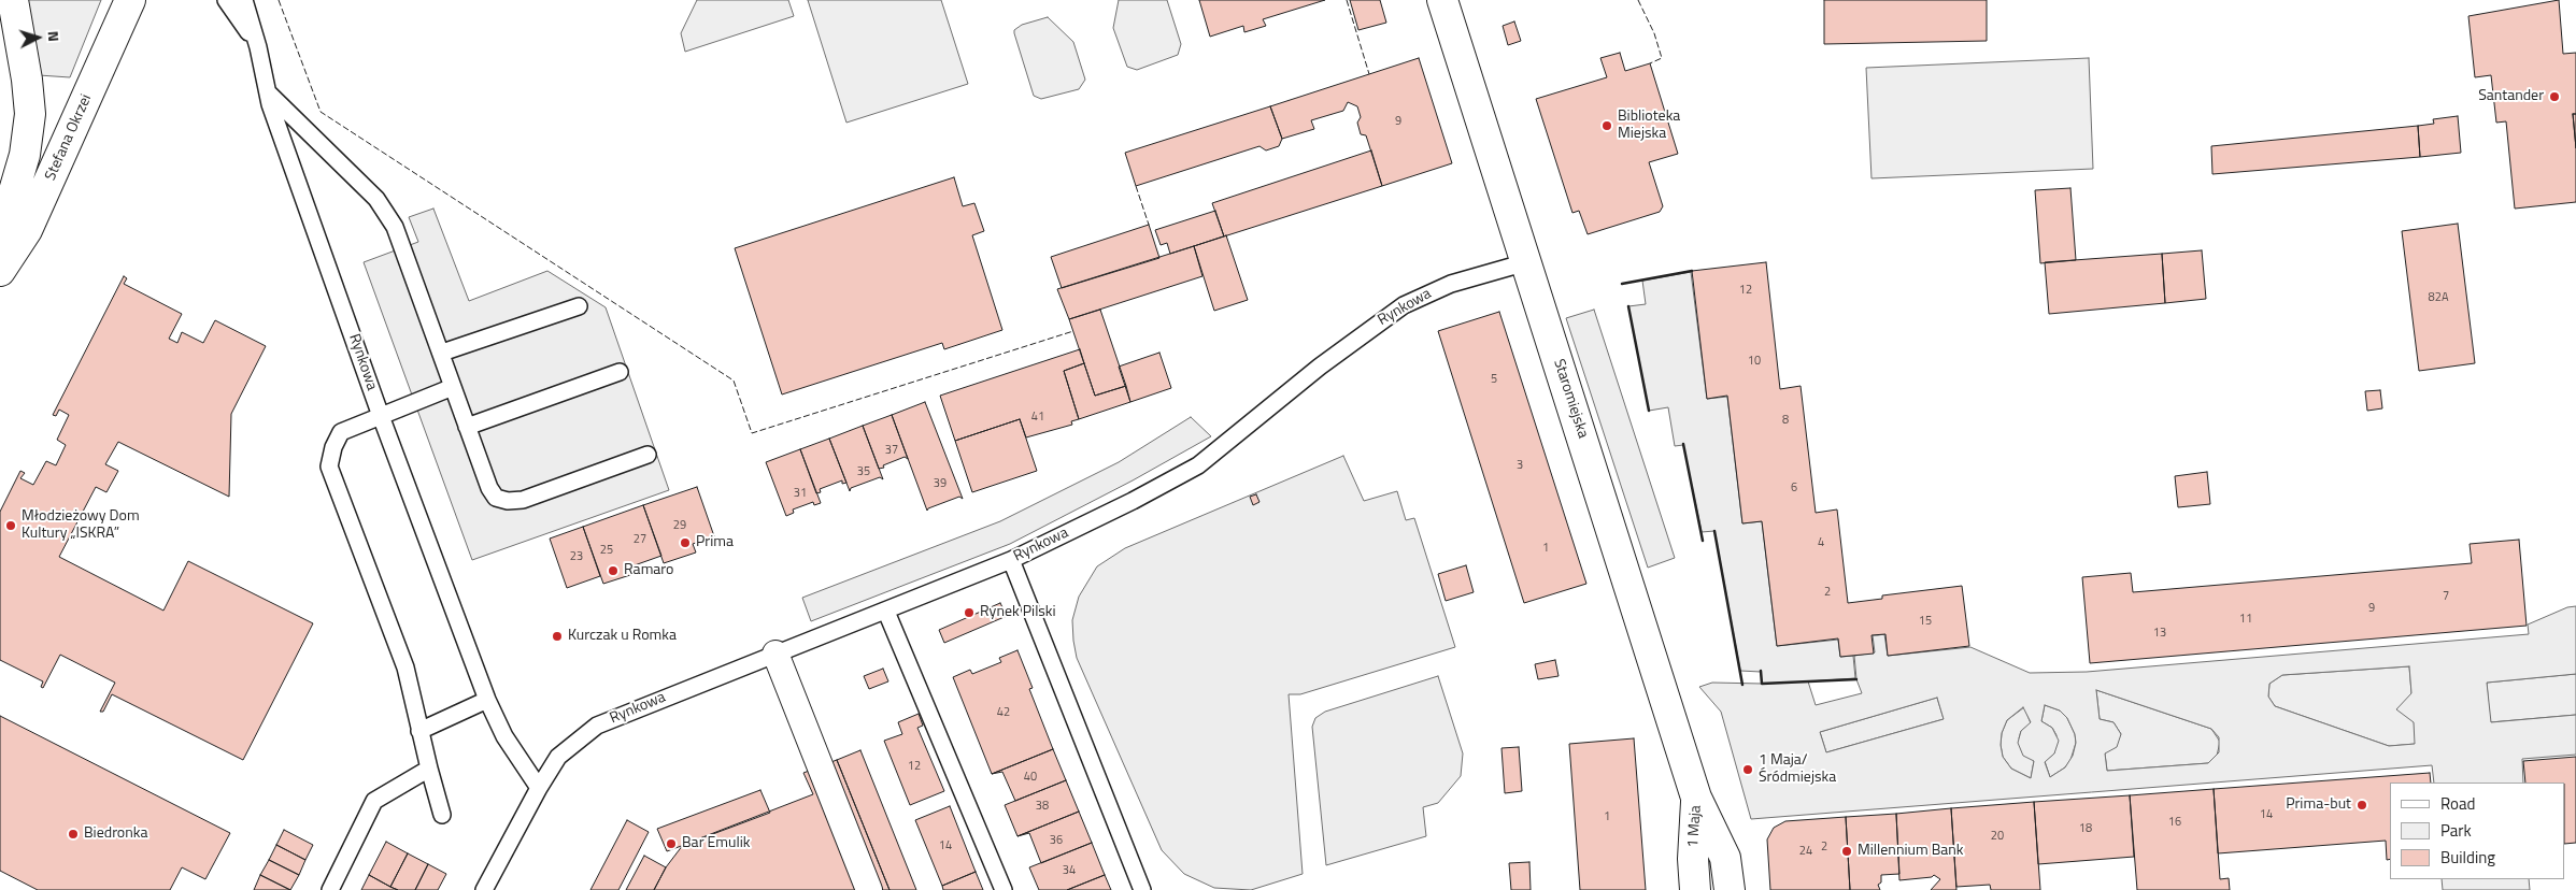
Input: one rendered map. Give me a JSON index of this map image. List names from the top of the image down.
{
  "streets": {
    "street": ["Stefana Okrzei", "Staromiejska", "1 Maja"],
    "lane": ["Rynkowa"]
  },
  "crossings": [
    ["Rynkowa", "Staromiejska"],
    ["Staromiejska", "1 Maja"]
  ],
  "places": [
    "Santander",
    "Biblioteka Miejska",
    "Młodzieżowy Dom Kultury „ISKRA”",
    "Prima",
    "Ramaro",
    "Rynek Pilski",
    "Kurczak u Romka",
    "1 Maja/ Śródmiejska",
    "Prima-but",
    "Biedronka",
    "Bar Emulik",
    "Millennium Bank"
  ],
  "house_numbers": [
    "9",
    "12",
    "82A",
    "10",
    "5",
    "41",
    "8",
    "37",
    "3",
    "35",
    "39",
    "6",
    "31",
    "29",
    "27",
    "4",
    "1",
    "25",
    "23",
    "2",
    "7",
    "9",
    "11",
    "15",
    "13",
    "42",
    "12",
    "40",
    "38",
    "14",
    "1",
    "16",
    "18",
    "20",
    "36",
    "14",
    "2",
    "24",
    "34"
  ],
  "legend": ["Road", "Park", "Building"],
  "north": "right"
}
